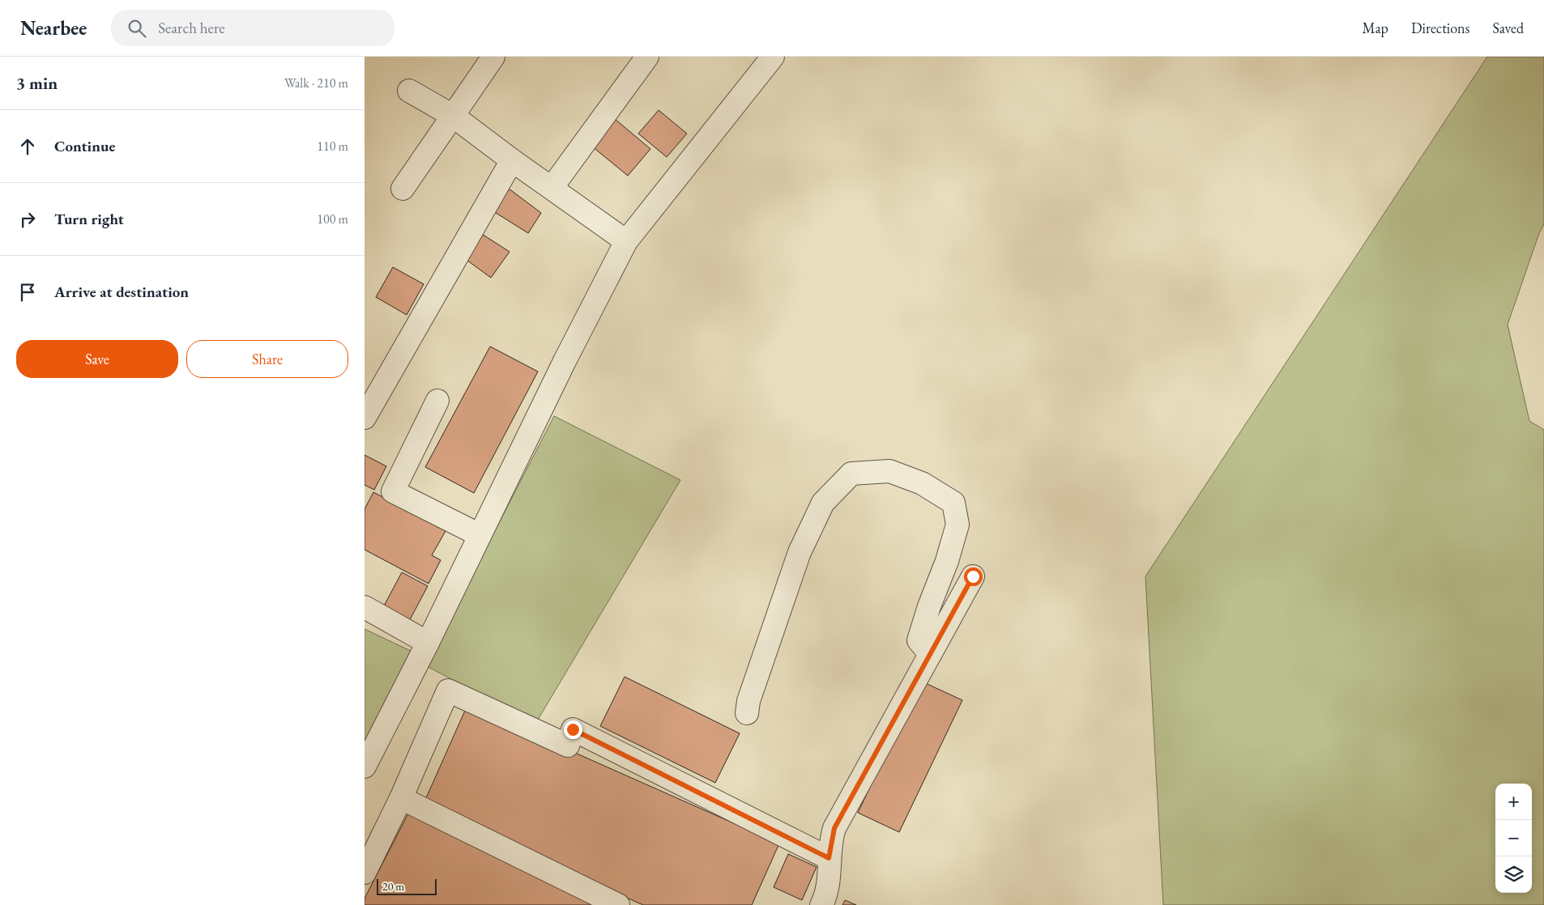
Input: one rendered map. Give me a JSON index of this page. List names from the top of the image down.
{
  "scale_bar": "20 m",
  "page": {
    "header": "Nearbee",
    "search": "Search here",
    "nav": ["Map", "Directions", "Saved"],
    "heading": ["3 min", "Walk · 210 m"],
    "list": [
      ["Continue", "110 m"],
      ["Turn right", "100 m"],
      "Arrive at destination"
    ],
    "buttons": ["Save", "Share"],
    "map_buttons": ["+", "−"],
    "scale": "20 m"
  }
}
